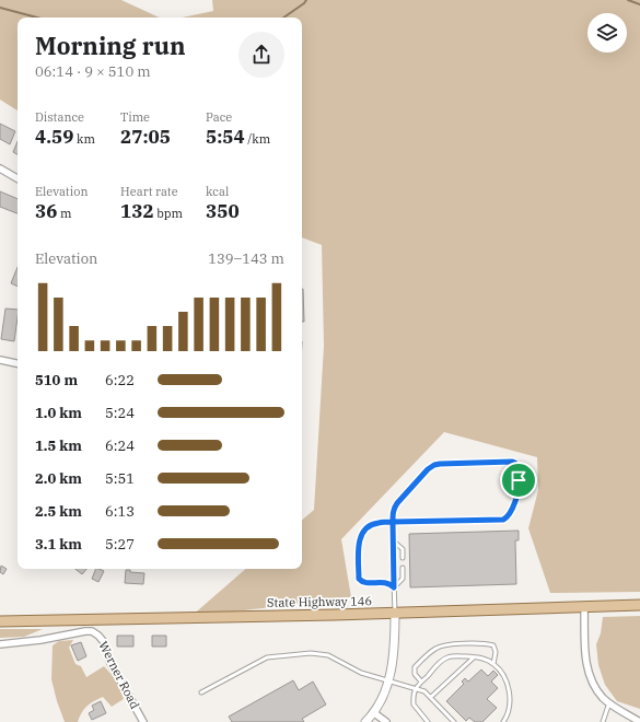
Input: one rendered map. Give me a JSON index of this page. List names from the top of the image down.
{
  "streets": {
    "main road": ["State Highway 146"],
    "street": ["Werner Road"]
  },
  "page": {
    "heading": ["Morning run", "06:14 · 9 × 510 m"],
    "stats": [
      ["Distance", "4.59 km"],
      ["Time", "27:05"],
      ["Pace", "5:54 /km"],
      ["Elevation", "36 m"],
      ["Heart rate", "132 bpm"],
      ["kcal", "350"]
    ],
    "chart": ["Elevation", "139–143 m"],
    "list": [
      {
        "name": "510 m",
        "note": "6:22"
      },
      {
        "name": "1.0 km",
        "note": "5:24"
      },
      {
        "name": "1.5 km",
        "note": "6:24"
      },
      {
        "name": "2.0 km",
        "note": "5:51"
      },
      {
        "name": "2.5 km",
        "note": "6:13"
      },
      {
        "name": "3.1 km",
        "note": "5:27"
      }
    ]
  }
}
